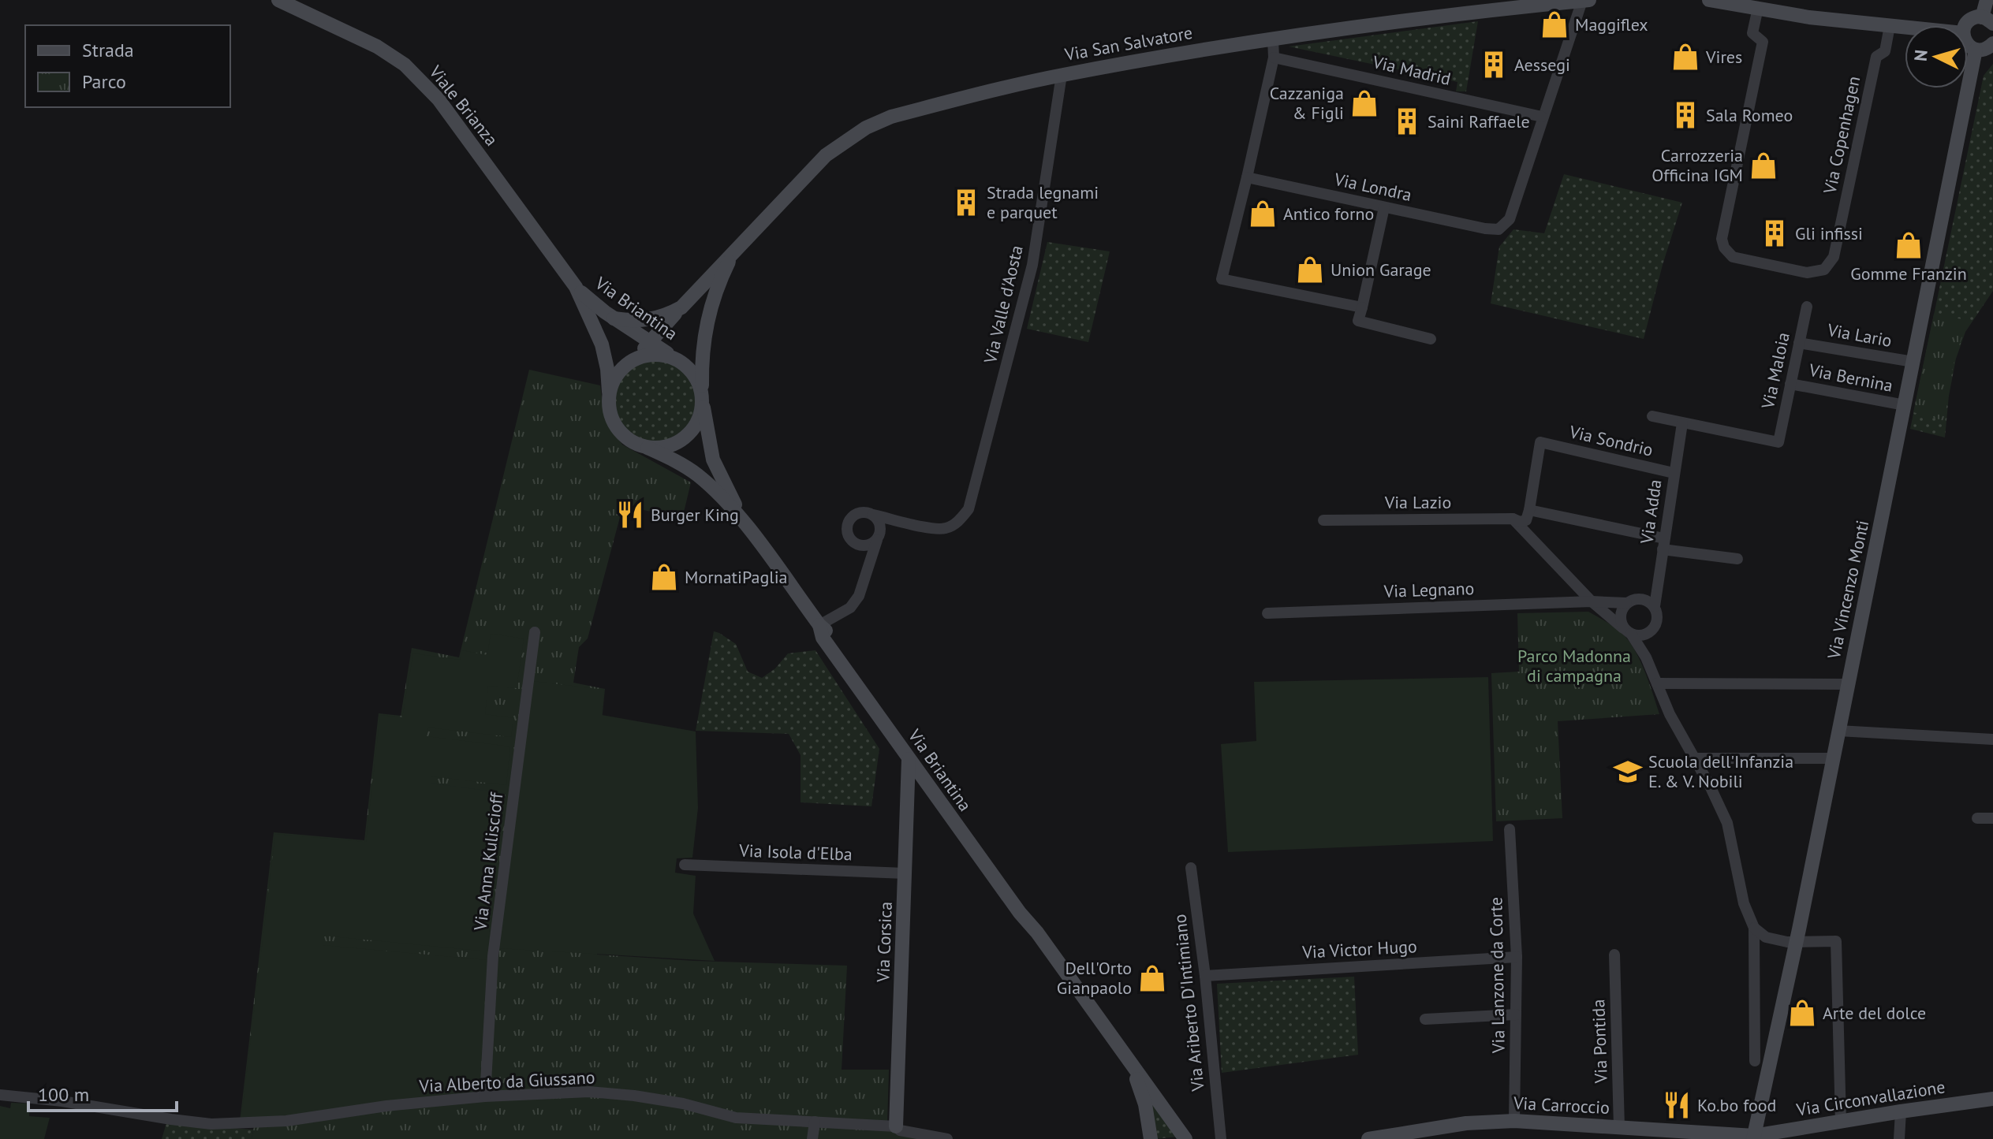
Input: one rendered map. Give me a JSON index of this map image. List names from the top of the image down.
{
  "streets": {
    "street": [
      "Via San Salvatore",
      "Via Madrid",
      "Viale Brianza",
      "Via Copenhagen",
      "Via Londra",
      "Via Valle d'Aosta",
      "Via Briantina",
      "Via Lario",
      "Via Maloia",
      "Via Bernina",
      "Via Sondrio",
      "Via Lazio",
      "Via Adda",
      "Via Legnano",
      "Via Vincenzo Monti",
      "Via Isola d'Elba",
      "Via Anna Kuliscioff",
      "Via Corsica",
      "Via Victor Hugo",
      "Via Lanzone da Corte",
      "Via Ariberto D'Intimiano",
      "Via Pontida",
      "Via Alberto da Giussano",
      "Via Circonvallazione",
      "Via Carroccio"
    ]
  },
  "crossings": [
    ["Via San Salvatore", "Via Valle d'Aosta"],
    ["Via San Salvatore", "Via Briantina"],
    ["Via Madrid", "Via Londra"],
    ["Viale Brianza", "Via Briantina"],
    ["Via Briantina", "Via Corsica"],
    ["Via Lario", "Via Maloia"],
    ["Via Lario", "Via Vincenzo Monti"],
    ["Via Maloia", "Via Bernina"],
    ["Via Maloia", "Via Adda"],
    ["Via Bernina", "Via Vincenzo Monti"],
    ["Via Sondrio", "Via Adda"],
    ["Via Adda", "Via Legnano"],
    ["Via Vincenzo Monti", "Via Circonvallazione"],
    ["Via Vincenzo Monti", "Via Carroccio"],
    ["Via Isola d'Elba", "Via Corsica"],
    ["Via Anna Kuliscioff", "Via Alberto da Giussano"],
    ["Via Corsica", "Via Alberto da Giussano"],
    ["Via Victor Hugo", "Via Lanzone da Corte"],
    ["Via Victor Hugo", "Via Ariberto D'Intimiano"],
    ["Via Lanzone da Corte", "Via Carroccio"],
    ["Via Pontida", "Via Carroccio"],
    ["Via Circonvallazione", "Via Carroccio"]
  ],
  "parks": ["Parco Madonna di campagna"],
  "places": {
    "shop": [
      "Maggiflex",
      "Vires",
      "Cazzaniga & Figli",
      "Carrozzeria Officina IGM",
      "Antico forno",
      "Gomme Franzin",
      "Union Garage",
      "MornatiPaglia",
      "Dell'Orto Gianpaolo",
      "Arte del dolce"
    ],
    "building": [
      "Aessegi",
      "Sala Romeo",
      "Saini Raffaele",
      "Strada legnami e parquet",
      "Gli infissi"
    ],
    "restaurant": ["Burger King", "Ko.bo food"],
    "school or university": ["Scuola dell'Infanzia E. & V. Nobili"]
  },
  "legend": ["Strada", "Parco"],
  "scale_bar": "100 m",
  "north": "left"
}
